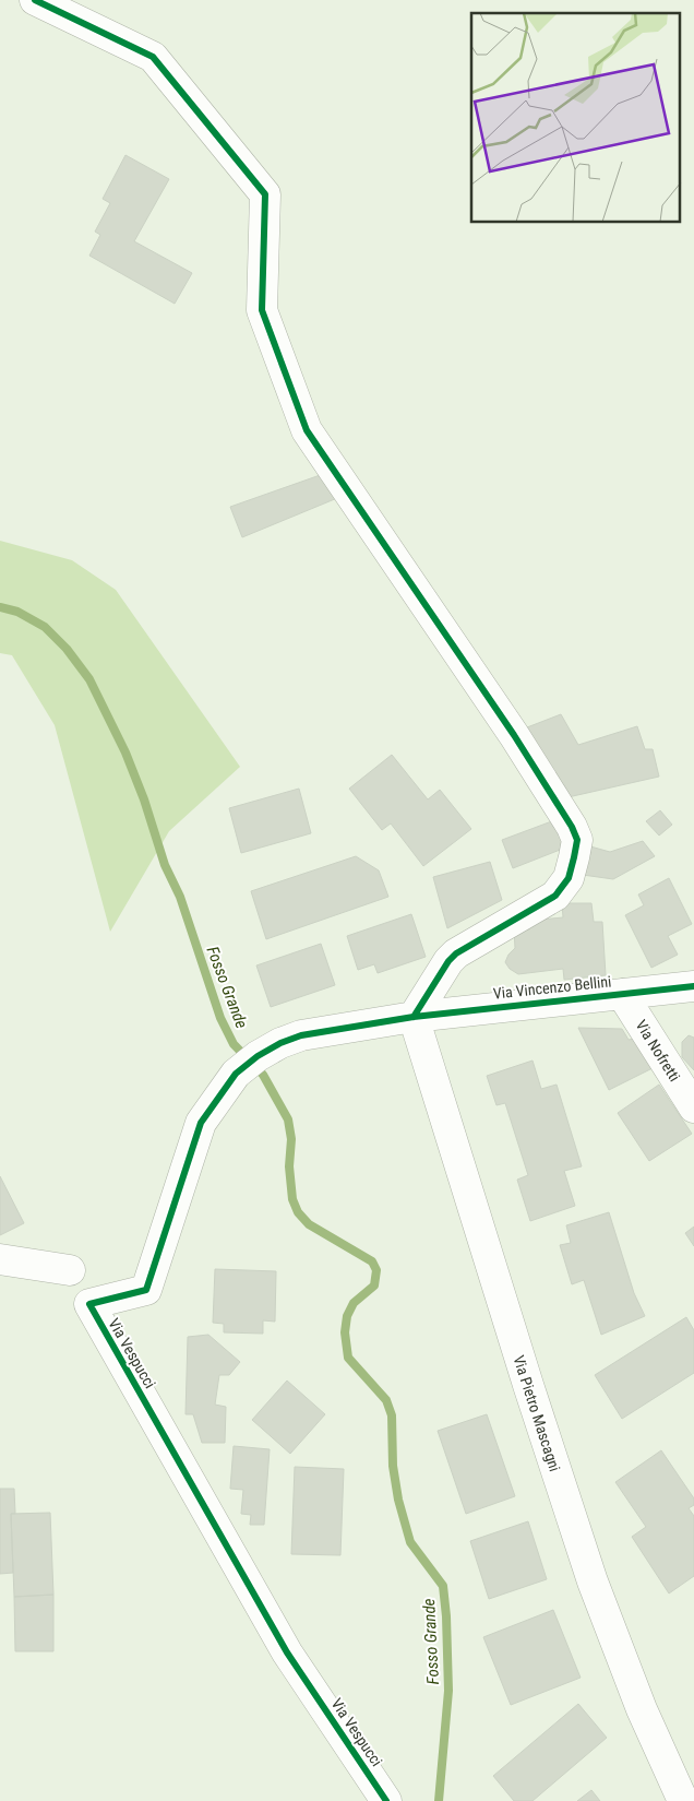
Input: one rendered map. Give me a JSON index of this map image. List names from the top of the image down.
{
  "streets": {
    "street": [
      "Via Vincenzo Bellini",
      "Via Nofretti",
      "Via Vespucci",
      "Via Pietro Mascagni"
    ]
  },
  "crossings": [
    ["Via Vincenzo Bellini", "Via Nofretti"],
    ["Via Vincenzo Bellini", "Via Vespucci"],
    ["Via Vincenzo Bellini", "Via Pietro Mascagni"],
    ["Via Vespucci", "Via Pietro Mascagni"]
  ],
  "water": ["Fosso Grande"]
}
